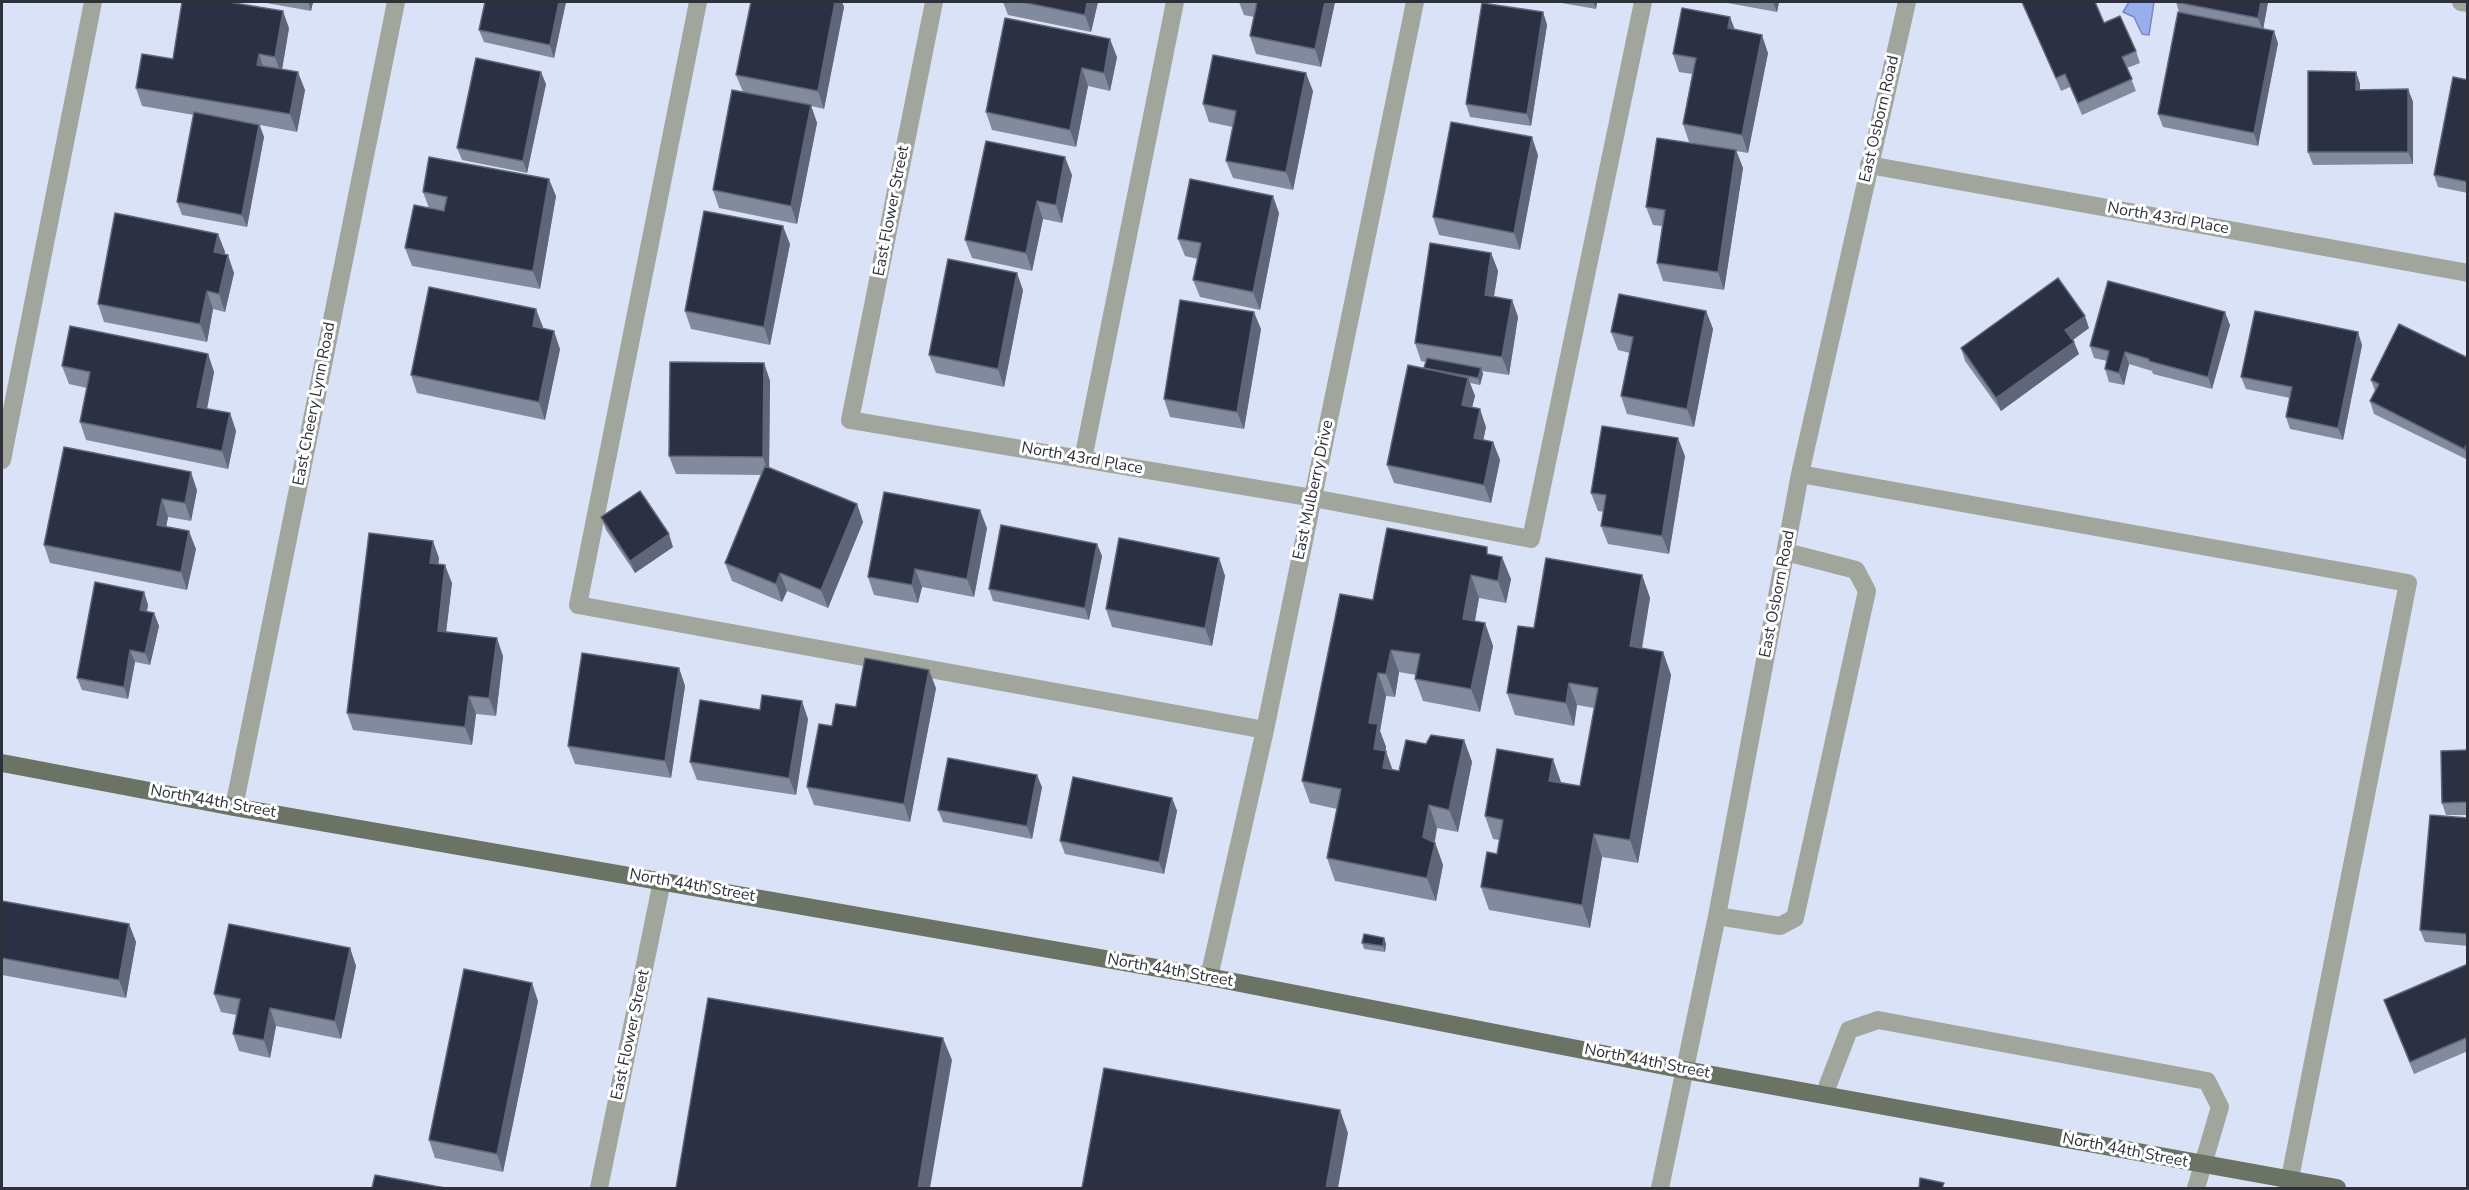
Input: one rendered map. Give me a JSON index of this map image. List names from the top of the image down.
{
  "streets": {
    "main road": ["North 44th Street"],
    "street": [
      "East Osborn Road",
      "East Flower Street",
      "North 43rd Place",
      "East Cheery Lynn Road",
      "East Mulberry Drive"
    ]
  },
  "crossings": [
    ["East Osborn Road", "North 43rd Place"],
    ["East Osborn Road", "North 44th Street"],
    ["East Flower Street", "North 43rd Place"],
    ["East Flower Street", "North 44th Street"],
    ["North 43rd Place", "East Mulberry Drive"],
    ["East Cheery Lynn Road", "North 44th Street"],
    ["East Mulberry Drive", "North 44th Street"]
  ]
}
